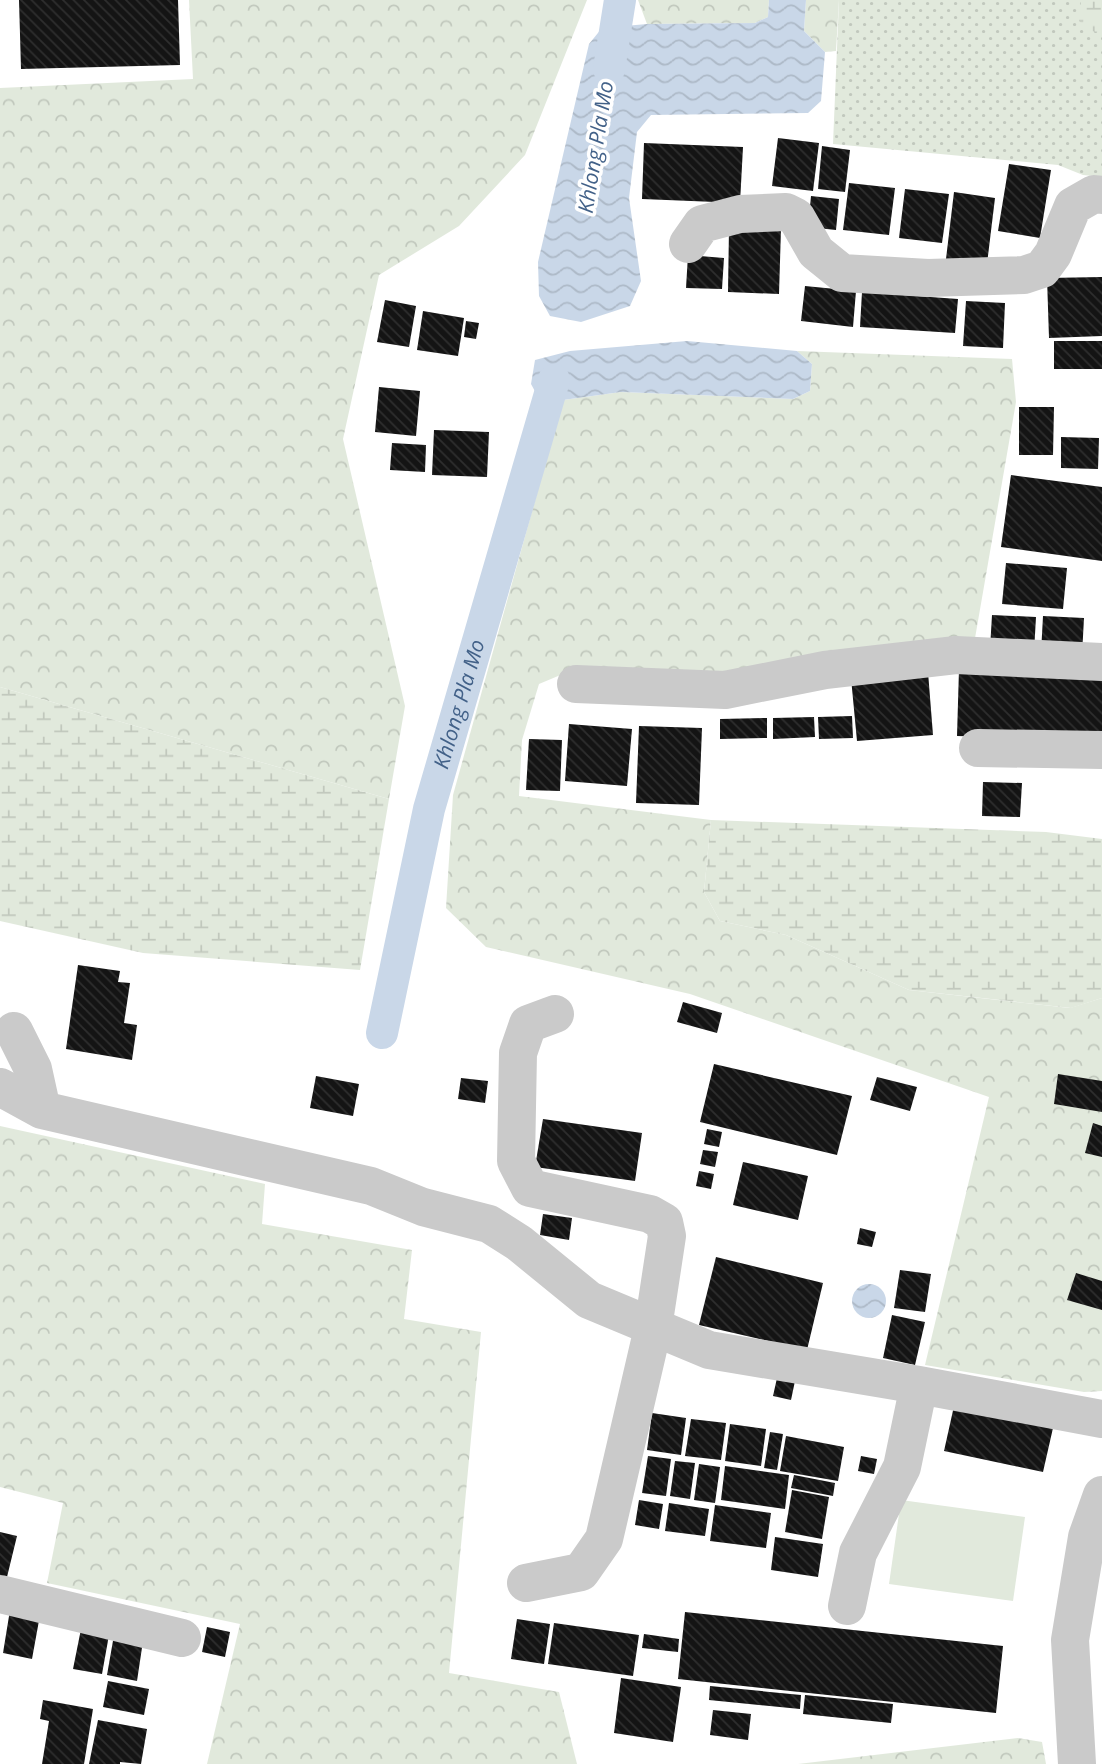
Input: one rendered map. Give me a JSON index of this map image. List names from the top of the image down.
{
  "water": ["Khlong Pla Mo"]
}
